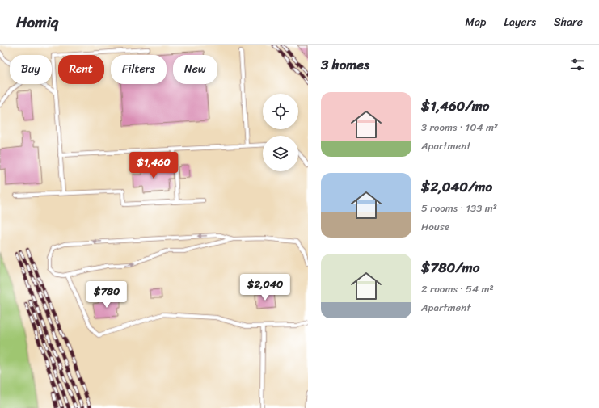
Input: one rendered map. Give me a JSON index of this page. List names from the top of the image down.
{
  "page": {
    "header": "Homiq",
    "nav": ["Map", "Layers", "Share"],
    "heading": "3 homes",
    "chip": [
      "Buy",
      "Rent",
      "Filters",
      "New"
    ],
    "list": [
      {
        "name": "$1,460/mo",
        "note": "3 rooms · 104 m² · Apartment"
      },
      {
        "name": "$2,040/mo",
        "note": "5 rooms · 133 m² · House"
      },
      {
        "name": "$780/mo",
        "note": "2 rooms · 54 m² · Apartment"
      }
    ],
    "price": ["$1,460", "$2,040", "$780"]
  }
}
